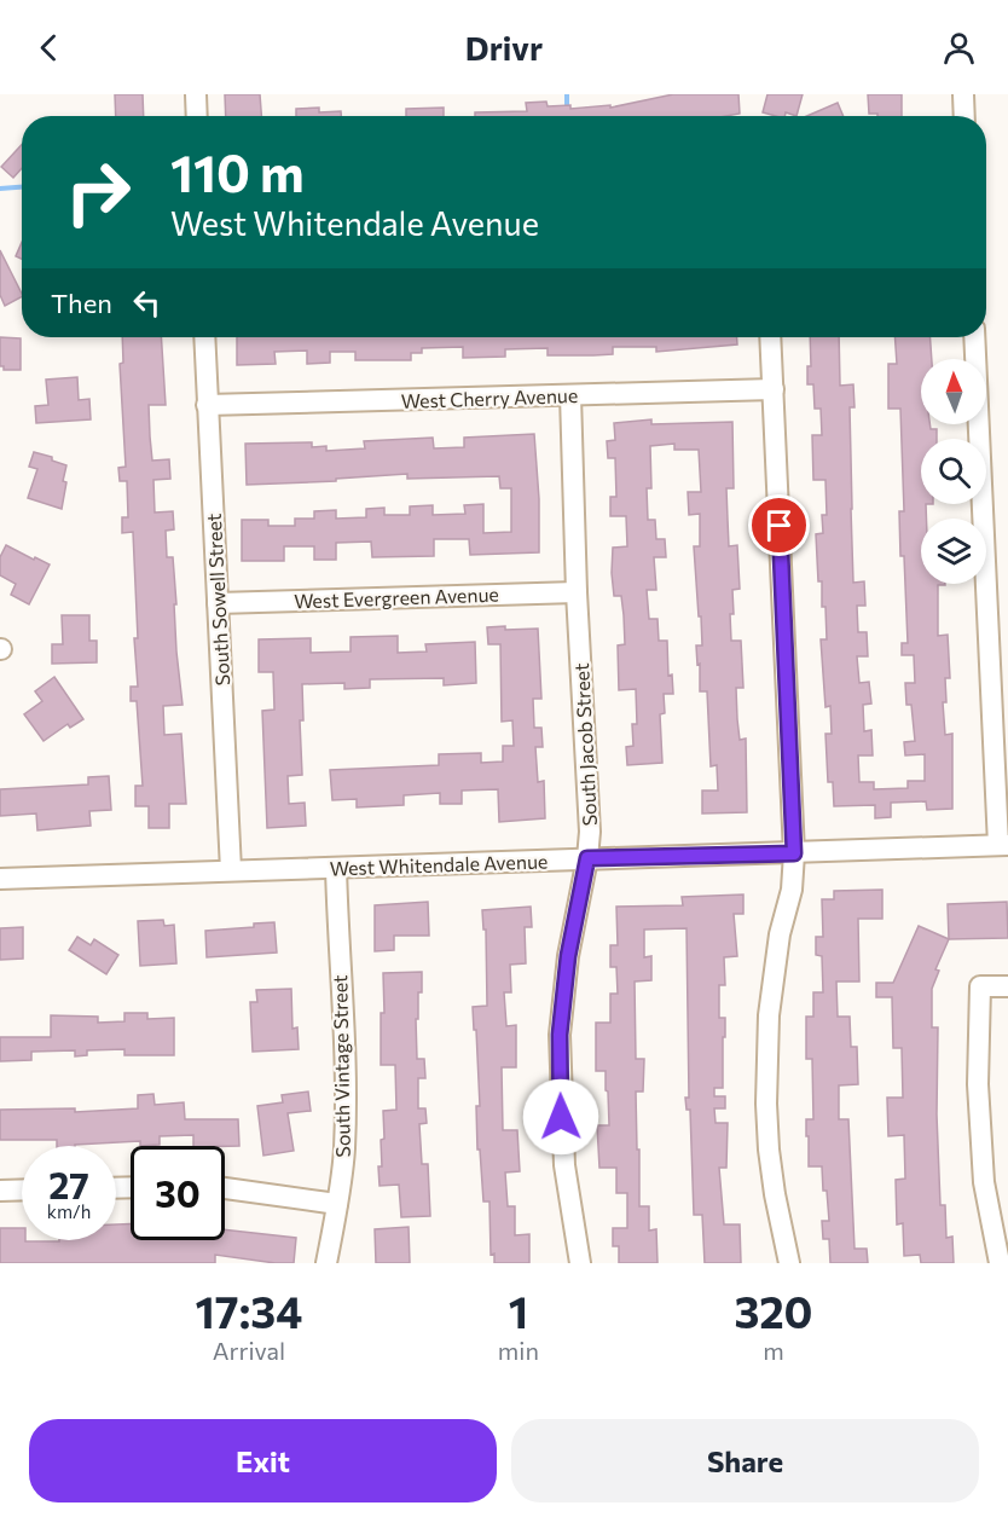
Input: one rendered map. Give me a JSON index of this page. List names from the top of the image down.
{
  "streets": {
    "street": [
      "West Cherry Avenue",
      "West Evergreen Avenue",
      "South Sowell Street",
      "South Jacob Street",
      "West Whitendale Avenue",
      "South Vintage Street"
    ]
  },
  "crossings": [
    ["West Cherry Avenue", "South Sowell Street"],
    ["West Cherry Avenue", "South Jacob Street"],
    ["West Evergreen Avenue", "South Sowell Street"],
    ["West Evergreen Avenue", "South Jacob Street"],
    ["South Sowell Street", "West Whitendale Avenue"],
    ["South Jacob Street", "West Whitendale Avenue"],
    ["West Whitendale Avenue", "South Vintage Street"]
  ],
  "north": "top",
  "page": {
    "header": "Drivr",
    "turn": ["110 m", "West Whitendale Avenue"],
    "then": "Then",
    "speed": "27 km/h",
    "limit": "30",
    "eta": [
      "17:34",
      "Arrival",
      "1",
      "min",
      "320",
      "m"
    ],
    "buttons": ["Exit", "Share"]
  }
}
